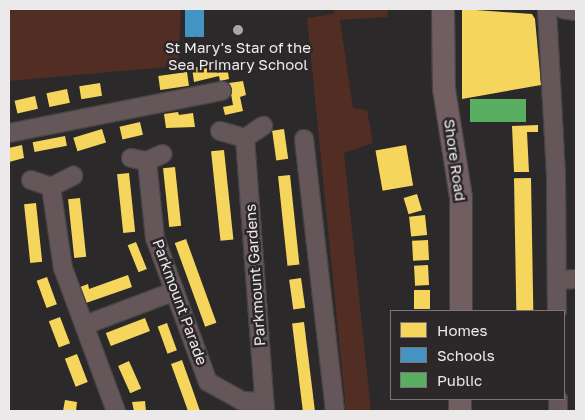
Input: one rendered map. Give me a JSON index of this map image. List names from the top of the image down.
{
  "streets": {
    "main road": ["Shore Road"],
    "street": ["Parkmount Gardens", "Parkmount Parade"]
  },
  "crossings": [
    ["Parkmount Gardens", "Parkmount Parade"]
  ],
  "places": ["St Mary's Star of the Sea Primary School"],
  "legend": ["Homes", "Schools", "Public"]
}
